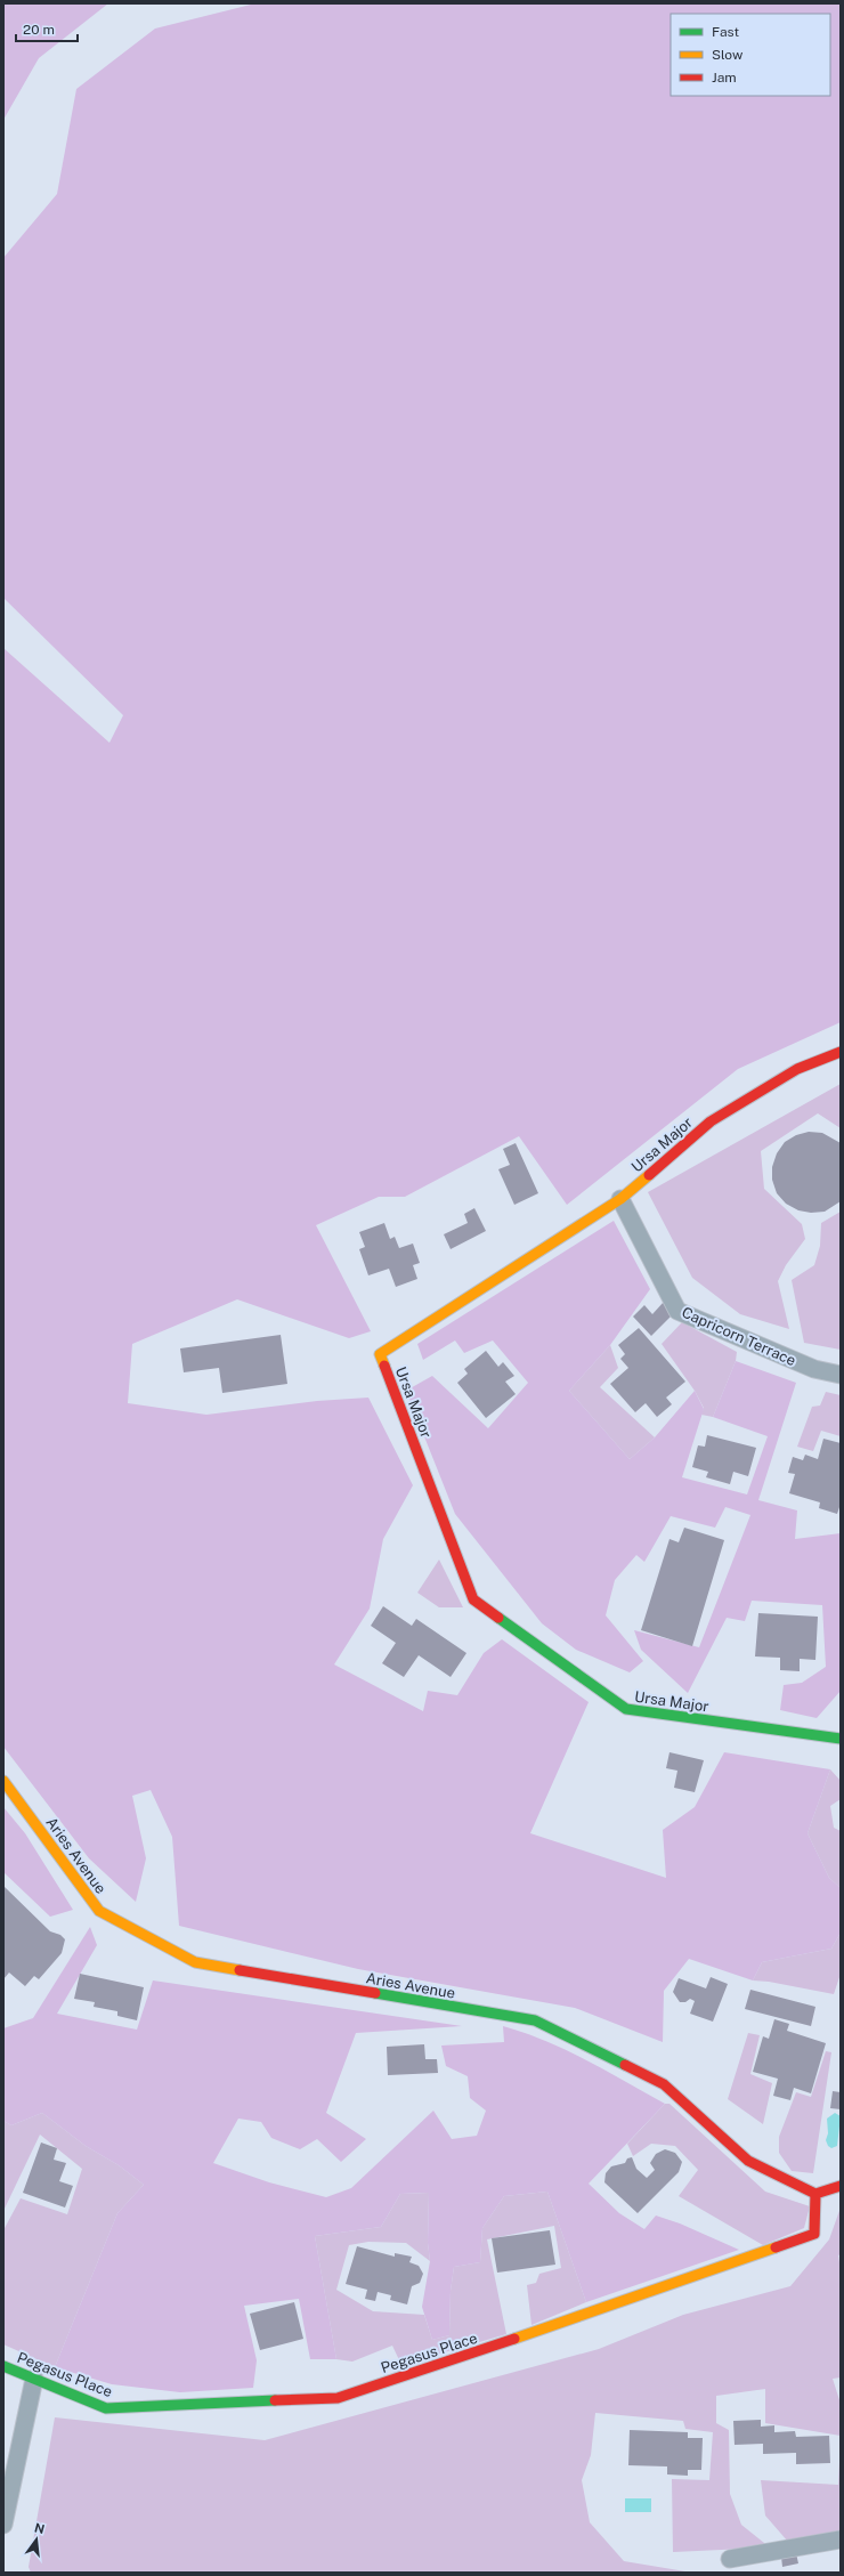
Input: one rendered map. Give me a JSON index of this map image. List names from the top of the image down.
{
  "streets": {
    "street": [
      "Ursa Major",
      "Capricorn Terrace",
      "Aries Avenue",
      "Pegasus Place"
    ]
  },
  "crossings": [
    ["Ursa Major", "Capricorn Terrace"],
    ["Aries Avenue", "Pegasus Place"]
  ],
  "legend": ["Fast", "Slow", "Jam"],
  "scale_bar": "20 m",
  "north": "top"
}
